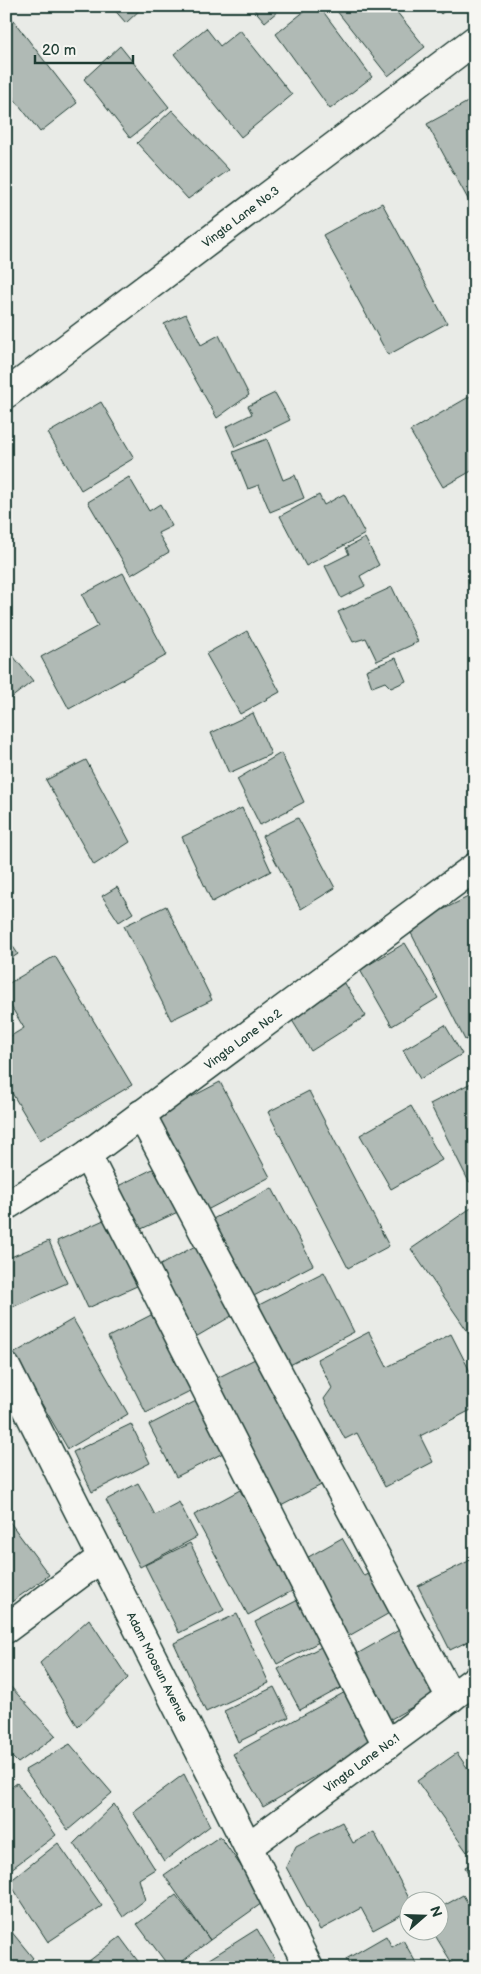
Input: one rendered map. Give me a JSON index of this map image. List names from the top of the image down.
{
  "streets": {
    "street": [
      "Vingta Lane No.3",
      "Vingta Lane No.2",
      "Adam Moosun Avenue",
      "Vingta Lane No.1"
    ]
  },
  "crossings": [
    ["Adam Moosun Avenue", "Vingta Lane No.1"]
  ],
  "scale_bar": "20 m",
  "north": "right"
}
